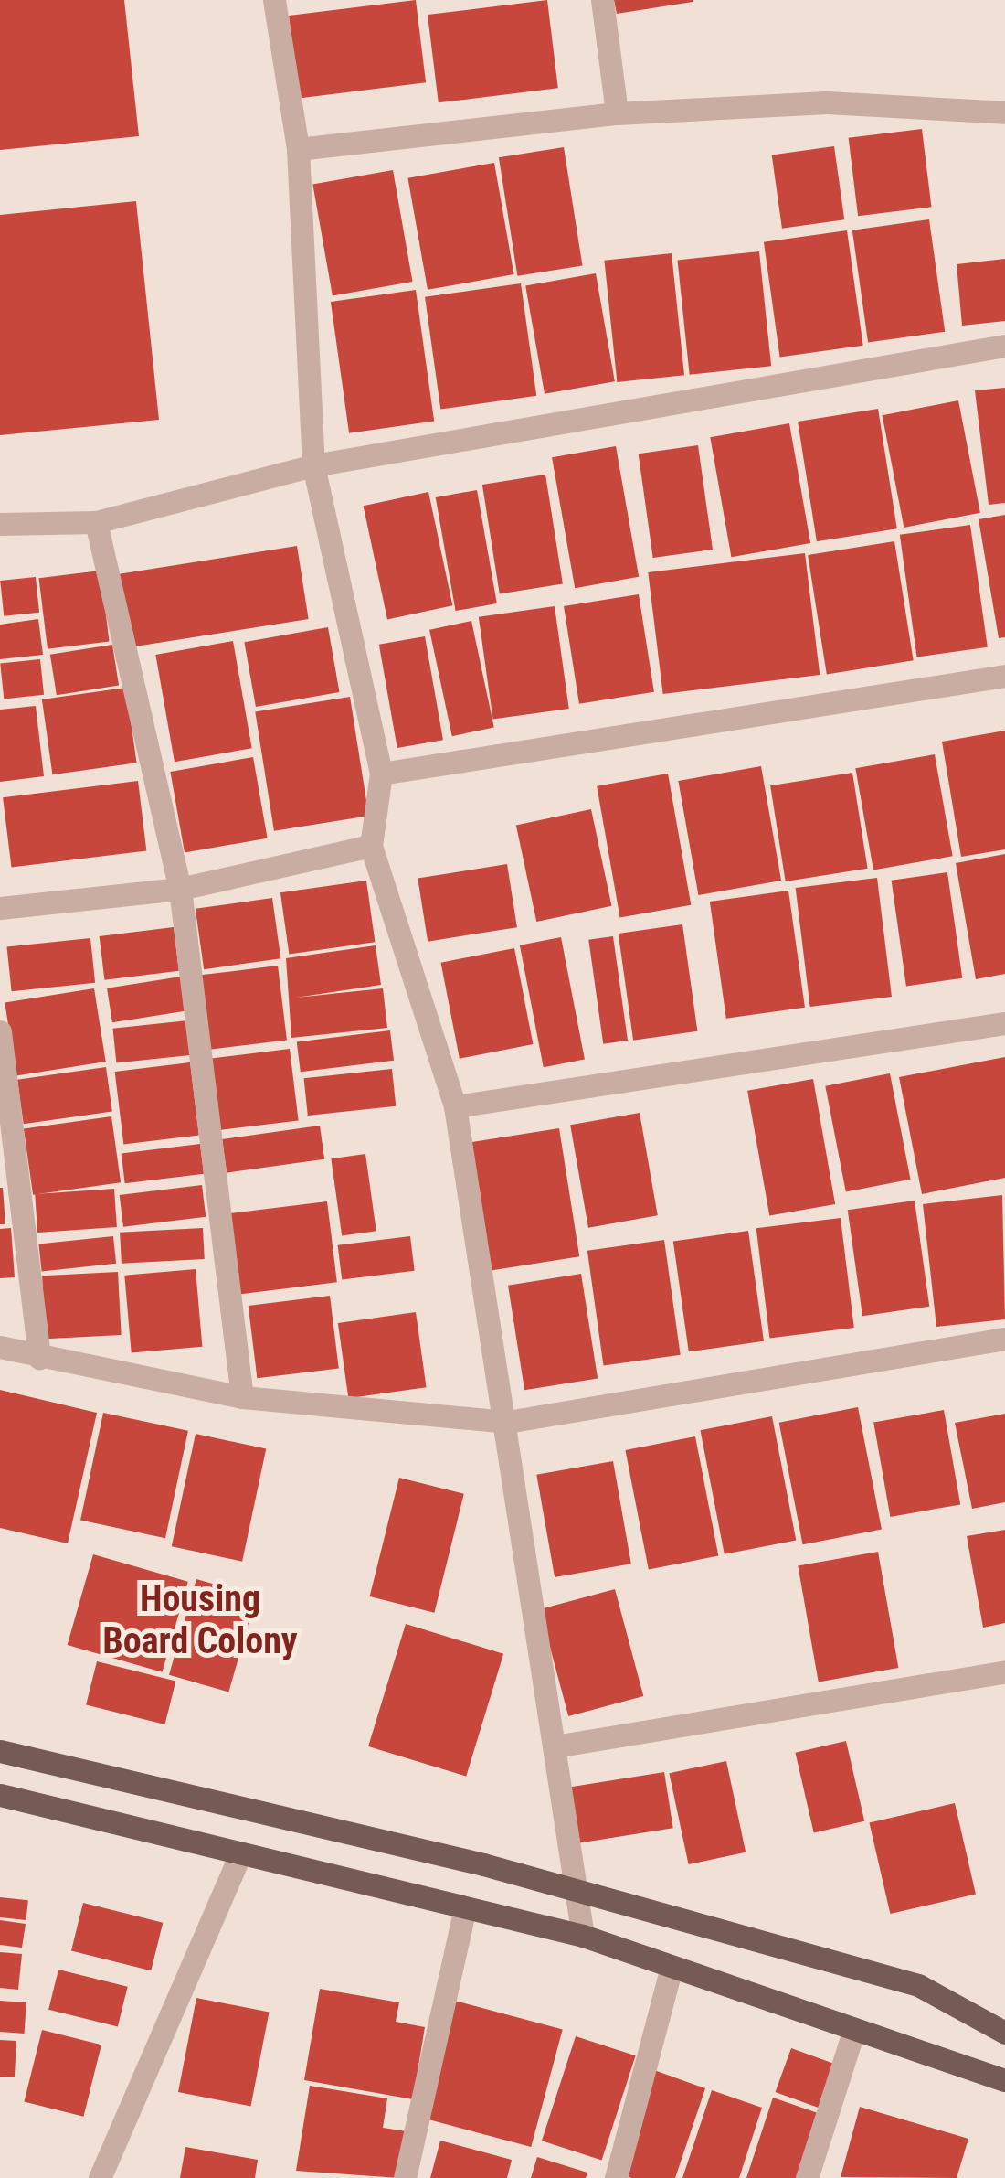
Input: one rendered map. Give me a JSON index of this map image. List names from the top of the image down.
{
  "districts": ["Housing Board Colony"]
}
